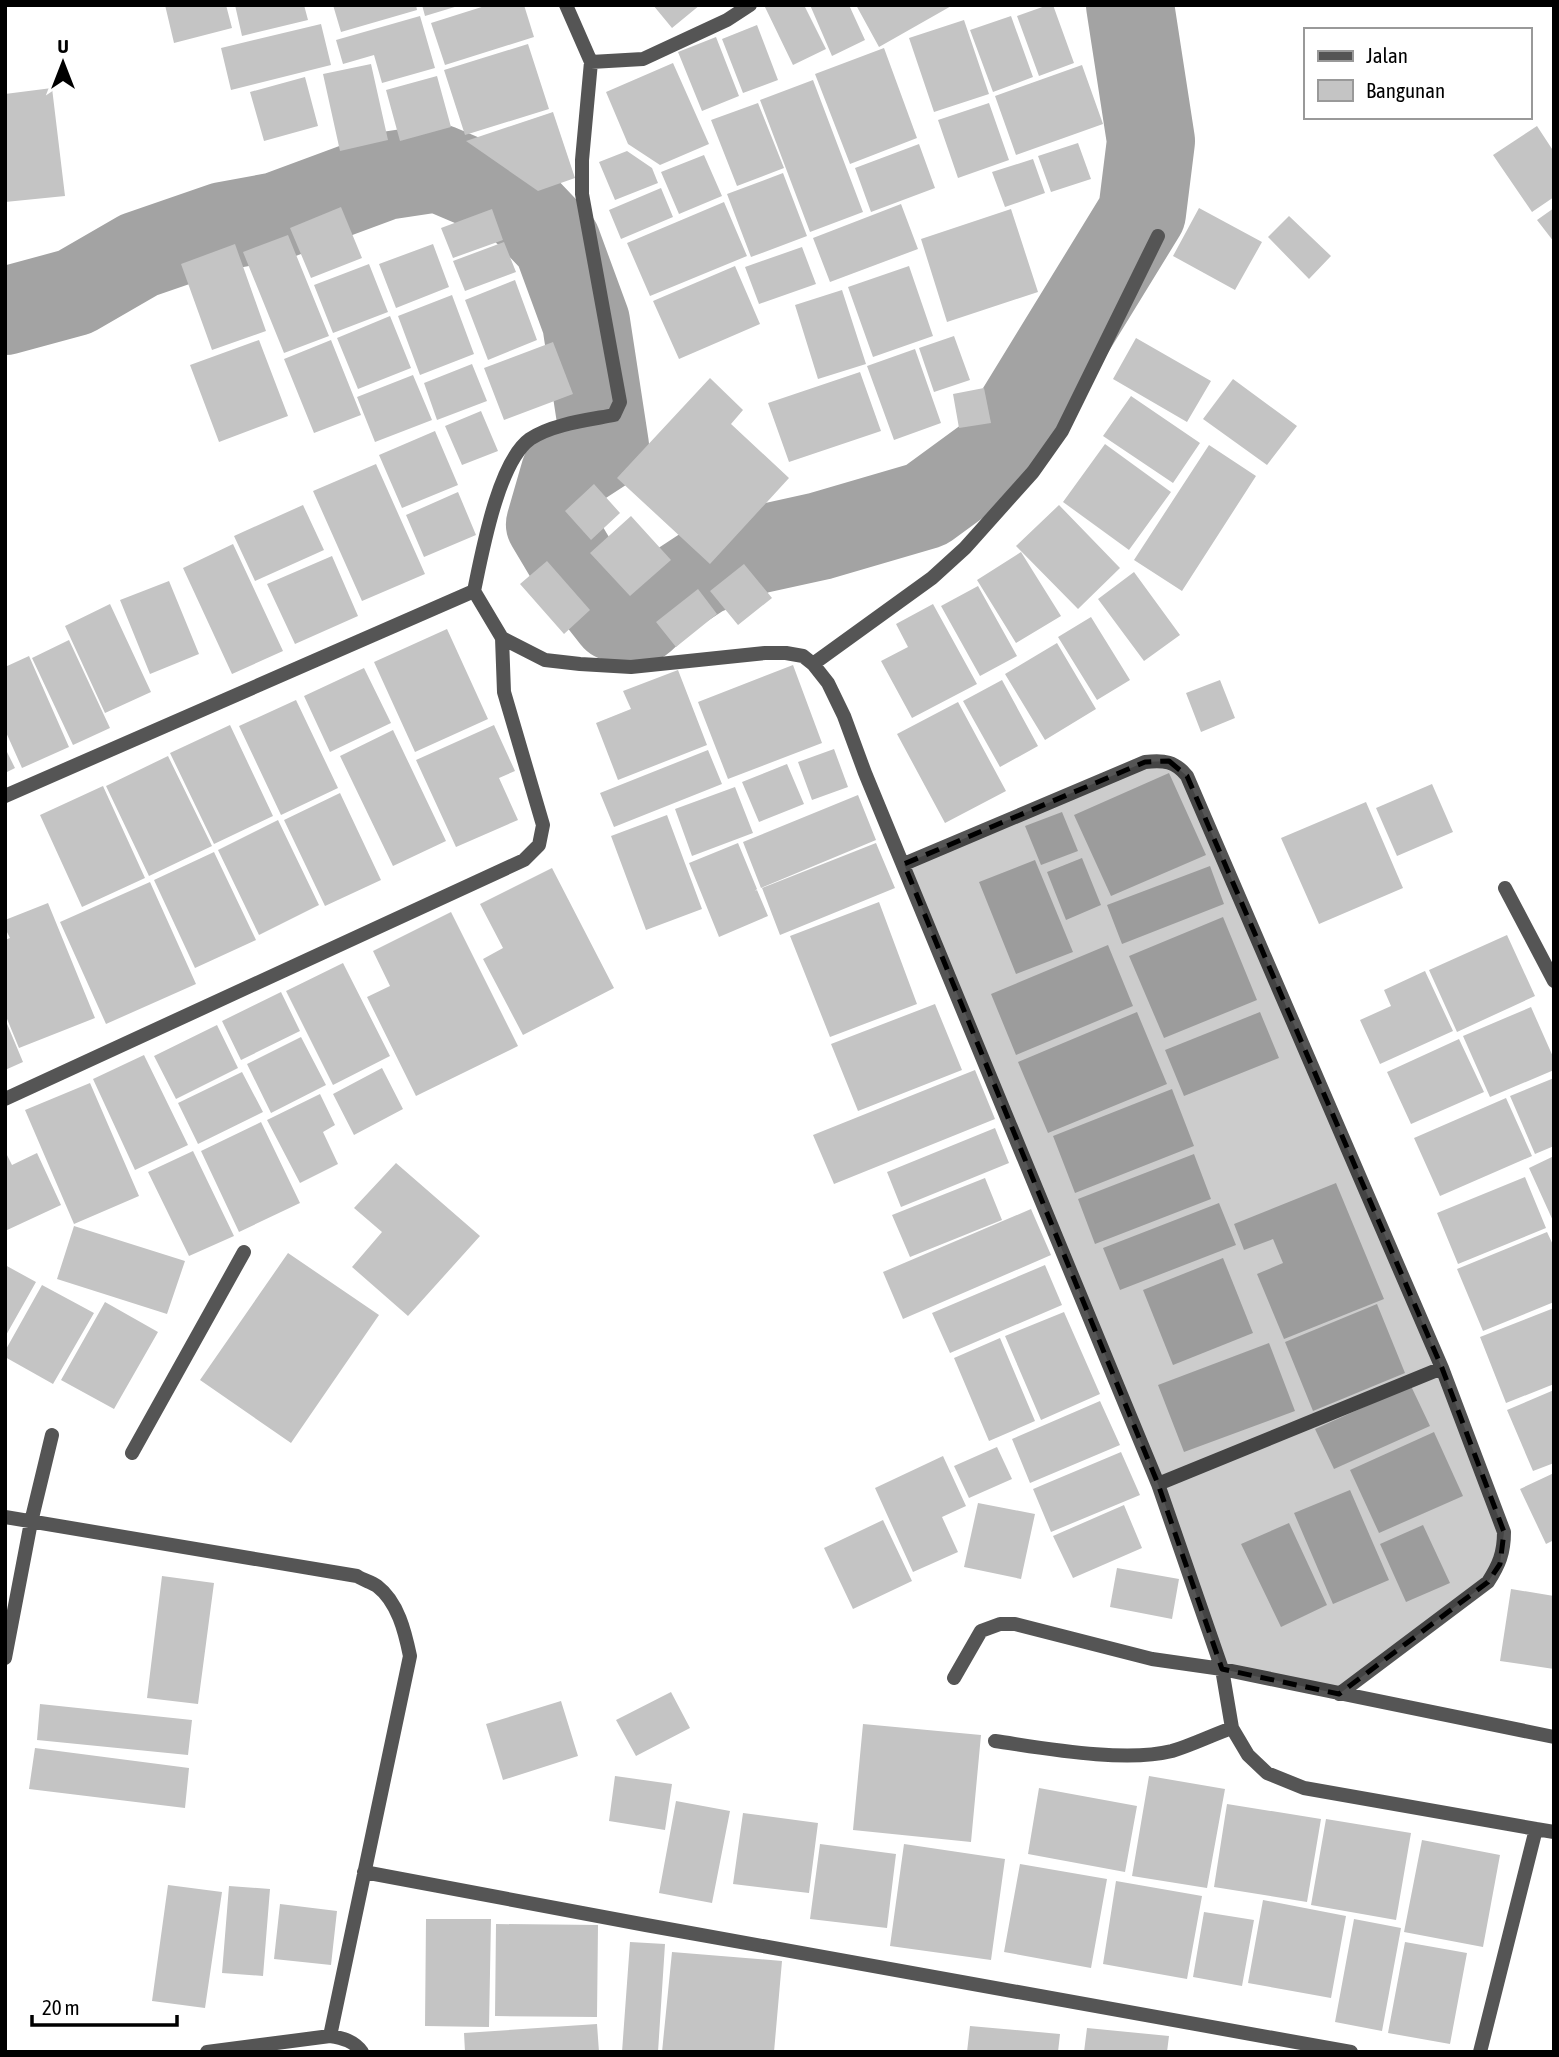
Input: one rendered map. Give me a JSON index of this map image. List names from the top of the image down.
{
  "legend": ["Jalan", "Bangunan"],
  "scale_bar": "20 m",
  "north": "top"
}
